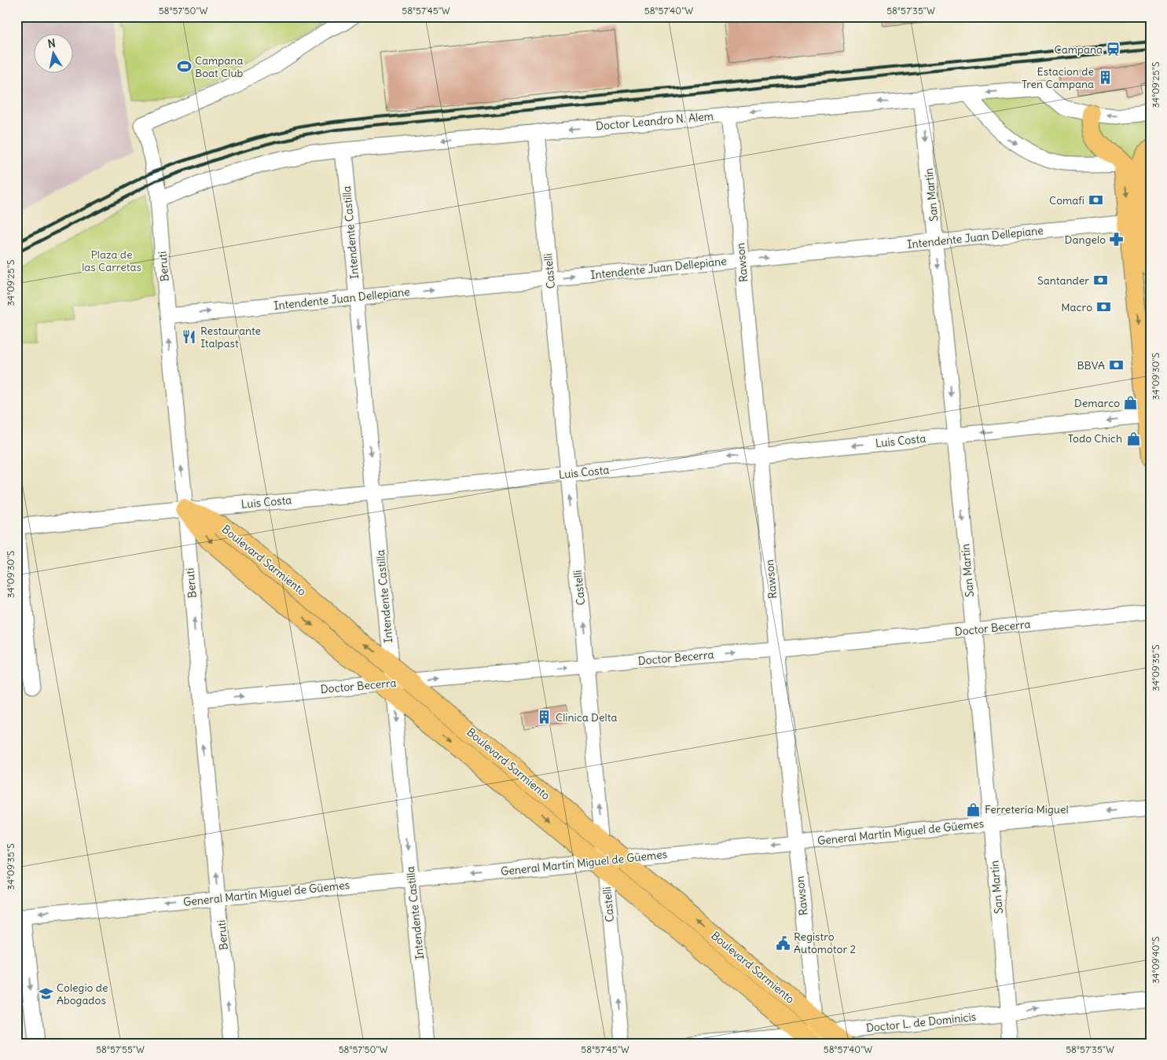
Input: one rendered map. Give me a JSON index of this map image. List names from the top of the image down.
{
  "streets": {
    "main road": ["Boulevard Sarmiento"],
    "street": [
      "Doctor Leandro N. Alem",
      "San Martín",
      "Intendente Castilla",
      "Intendente Juan Dellepiane",
      "Rawson",
      "Beruti",
      "Castelli",
      "Luis Costa",
      "Doctor Becerra",
      "General Martín Miguel de Güemes",
      "Doctor L. de Dominicis"
    ]
  },
  "crossings": [
    ["Doctor Leandro N. Alem", "San Martín"],
    ["Doctor Leandro N. Alem", "Intendente Castilla"],
    ["Doctor Leandro N. Alem", "Rawson"],
    ["Doctor Leandro N. Alem", "Beruti"],
    ["Doctor Leandro N. Alem", "Castelli"],
    ["San Martín", "Intendente Juan Dellepiane"],
    ["San Martín", "Luis Costa"],
    ["San Martín", "Doctor Becerra"],
    ["San Martín", "General Martín Miguel de Güemes"],
    ["San Martín", "Doctor L. de Dominicis"],
    ["Intendente Castilla", "Intendente Juan Dellepiane"],
    ["Intendente Castilla", "Luis Costa"],
    ["Intendente Castilla", "Boulevard Sarmiento"],
    ["Intendente Castilla", "Doctor Becerra"],
    ["Intendente Castilla", "General Martín Miguel de Güemes"],
    ["Intendente Juan Dellepiane", "Rawson"],
    ["Intendente Juan Dellepiane", "Beruti"],
    ["Intendente Juan Dellepiane", "Castelli"],
    ["Rawson", "Luis Costa"],
    ["Rawson", "Boulevard Sarmiento"],
    ["Rawson", "Doctor Becerra"],
    ["Rawson", "General Martín Miguel de Güemes"],
    ["Rawson", "Doctor L. de Dominicis"],
    ["Beruti", "Luis Costa"],
    ["Beruti", "Boulevard Sarmiento"],
    ["Beruti", "Doctor Becerra"],
    ["Beruti", "General Martín Miguel de Güemes"],
    ["Castelli", "Luis Costa"],
    ["Castelli", "Boulevard Sarmiento"],
    ["Castelli", "Doctor Becerra"],
    ["Castelli", "General Martín Miguel de Güemes"],
    ["Luis Costa", "Boulevard Sarmiento"],
    ["Boulevard Sarmiento", "Doctor Becerra"],
    ["Boulevard Sarmiento", "General Martín Miguel de Güemes"],
    ["Boulevard Sarmiento", "Doctor L. de Dominicis"]
  ],
  "one_way": [
    "Doctor Leandro N. Alem",
    "San Martín",
    "Intendente Castilla",
    "Intendente Juan Dellepiane",
    "Beruti",
    "Castelli",
    "Luis Costa",
    "Doctor Becerra",
    "General Martín Miguel de Güemes"
  ],
  "parks": ["Plaza de las Carretas"],
  "places": {
    "station": ["Campana"],
    "sports": ["Campana Boat Club"],
    "building": ["Estacion de Tren Campana", "Clinica Delta"],
    "bank": [
      "Comafi",
      "Santander",
      "Macro",
      "BBVA"
    ],
    "pharmacy": ["Dangelo"],
    "restaurant": ["Restaurante Italpast"],
    "shop": ["Demarco", "Todo Chich", "Ferretería Miguel"],
    "public building": ["Registro Automotor 2"],
    "school or university": ["Colegio de Abogados"]
  },
  "north": "top",
  "coordinates": [
    "58°57'50\"W",
    "58°57'45\"W",
    "58°57'40\"W",
    "58°57'35\"W",
    "34°09'25\"S",
    "34°09'30\"S",
    "34°09'35\"S",
    "34°09'40\"S",
    "58°57'55\"W"
  ]
}
